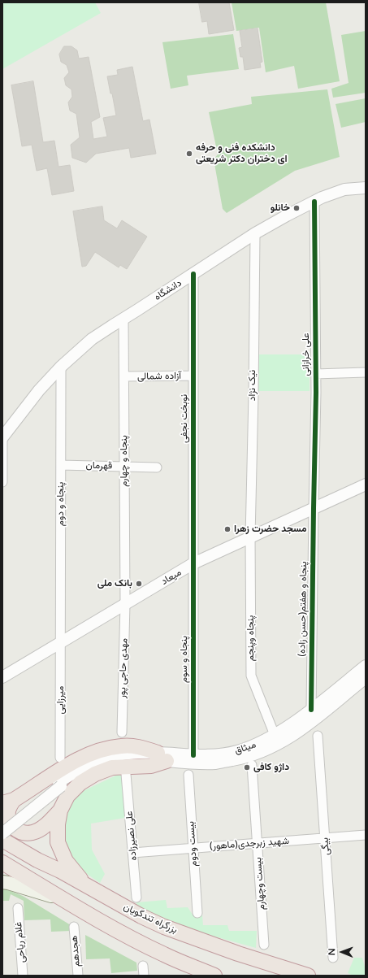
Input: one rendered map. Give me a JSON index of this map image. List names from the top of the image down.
{
  "streets": {
    "highway": ["بزرگراه تندگویان"],
    "street": [
      "دانشگاه",
      "علی خرازانی",
      "آزاده شمالی",
      "نیک نژاد",
      "نوبخت نجفی",
      "پنجاه و چهارم",
      "قهرمان",
      "پنجاه و دوم",
      "میعاد",
      "(حسن زاده)پنجاه و هفتم",
      "پنجاه وپنجم",
      "پنجاه و سوم",
      "مهدی حاجی پور",
      "میرزایی",
      "میثاق",
      "علی نصیرزاده",
      "بیست ودوم",
      "شهید زبرجدی(ماهور)",
      "بیگی",
      "بیست وچهارم",
      "غلام ریاحی",
      "هجدهم"
    ]
  },
  "crossings": [
    ["دانشگاه", "علی خرازانی"],
    ["دانشگاه", "نیک نژاد"],
    ["دانشگاه", "نوبخت نجفی"],
    ["دانشگاه", "پنجاه و چهارم"],
    ["دانشگاه", "پنجاه و دوم"],
    ["علی خرازانی", "میعاد"],
    ["علی خرازانی", "(حسن زاده)پنجاه و هفتم"],
    ["آزاده شمالی", "نوبخت نجفی"],
    ["آزاده شمالی", "پنجاه و چهارم"],
    ["نیک نژاد", "میعاد"],
    ["نیک نژاد", "پنجاه وپنجم"],
    ["نوبخت نجفی", "میعاد"],
    ["نوبخت نجفی", "پنجاه و سوم"],
    ["پنجاه و چهارم", "قهرمان"],
    ["پنجاه و چهارم", "میعاد"],
    ["پنجاه و چهارم", "مهدی حاجی پور"],
    ["قهرمان", "پنجاه و دوم"],
    ["پنجاه و دوم", "میعاد"],
    ["پنجاه و دوم", "میرزایی"],
    ["میعاد", "(حسن زاده)پنجاه و هفتم"],
    ["میعاد", "پنجاه وپنجم"],
    ["میعاد", "پنجاه و سوم"],
    ["میعاد", "مهدی حاجی پور"],
    ["میعاد", "میرزایی"],
    ["(حسن زاده)پنجاه و هفتم", "میثاق"],
    ["پنجاه وپنجم", "میثاق"],
    ["پنجاه و سوم", "میثاق"],
    ["علی نصیرزاده", "شهید زبرجدی(ماهور)"],
    ["بیست ودوم", "شهید زبرجدی(ماهور)"],
    ["شهید زبرجدی(ماهور)", "بیگی"],
    ["شهید زبرجدی(ماهور)", "بیست وچهارم"]
  ],
  "places": [
    "دانشکده فنی و حرفه ای دختران دکتر شریعتی",
    "خانلو",
    "مسجد حضرت زهرا",
    "بانک ملی",
    "داژو کافی"
  ],
  "north": "left"
}
